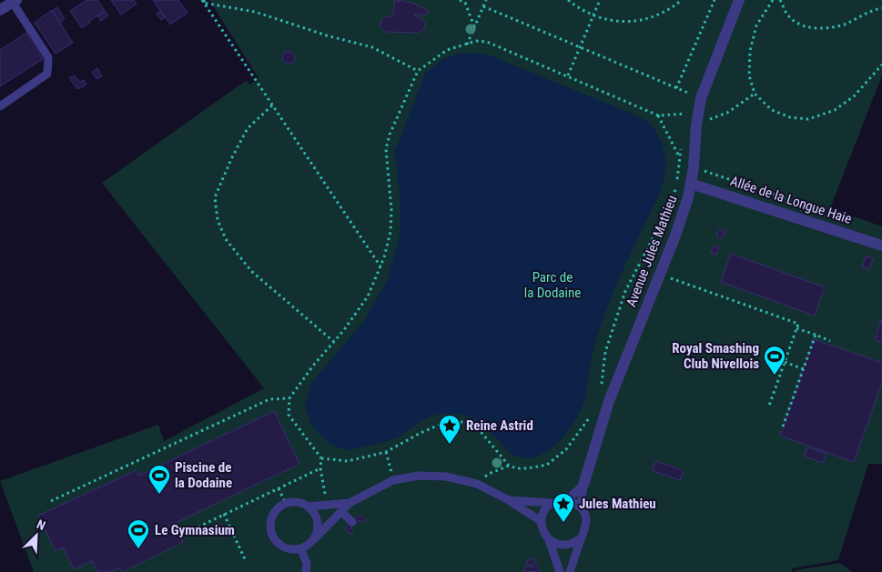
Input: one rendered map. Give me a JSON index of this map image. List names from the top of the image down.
{
  "streets": {
    "street": ["Allée de la Longue Haie", "Avenue Jules Mathieu"]
  },
  "crossings": [
    ["Allée de la Longue Haie", "Avenue Jules Mathieu"]
  ],
  "parks": ["Parc de la Dodaine"],
  "places": {
    "sports": ["Royal Smashing Club Nivellois", "Piscine de la Dodaine", "Le Gymnasium"],
    "place": ["Reine Astrid", "Jules Mathieu"]
  },
  "north": "top right"
}
